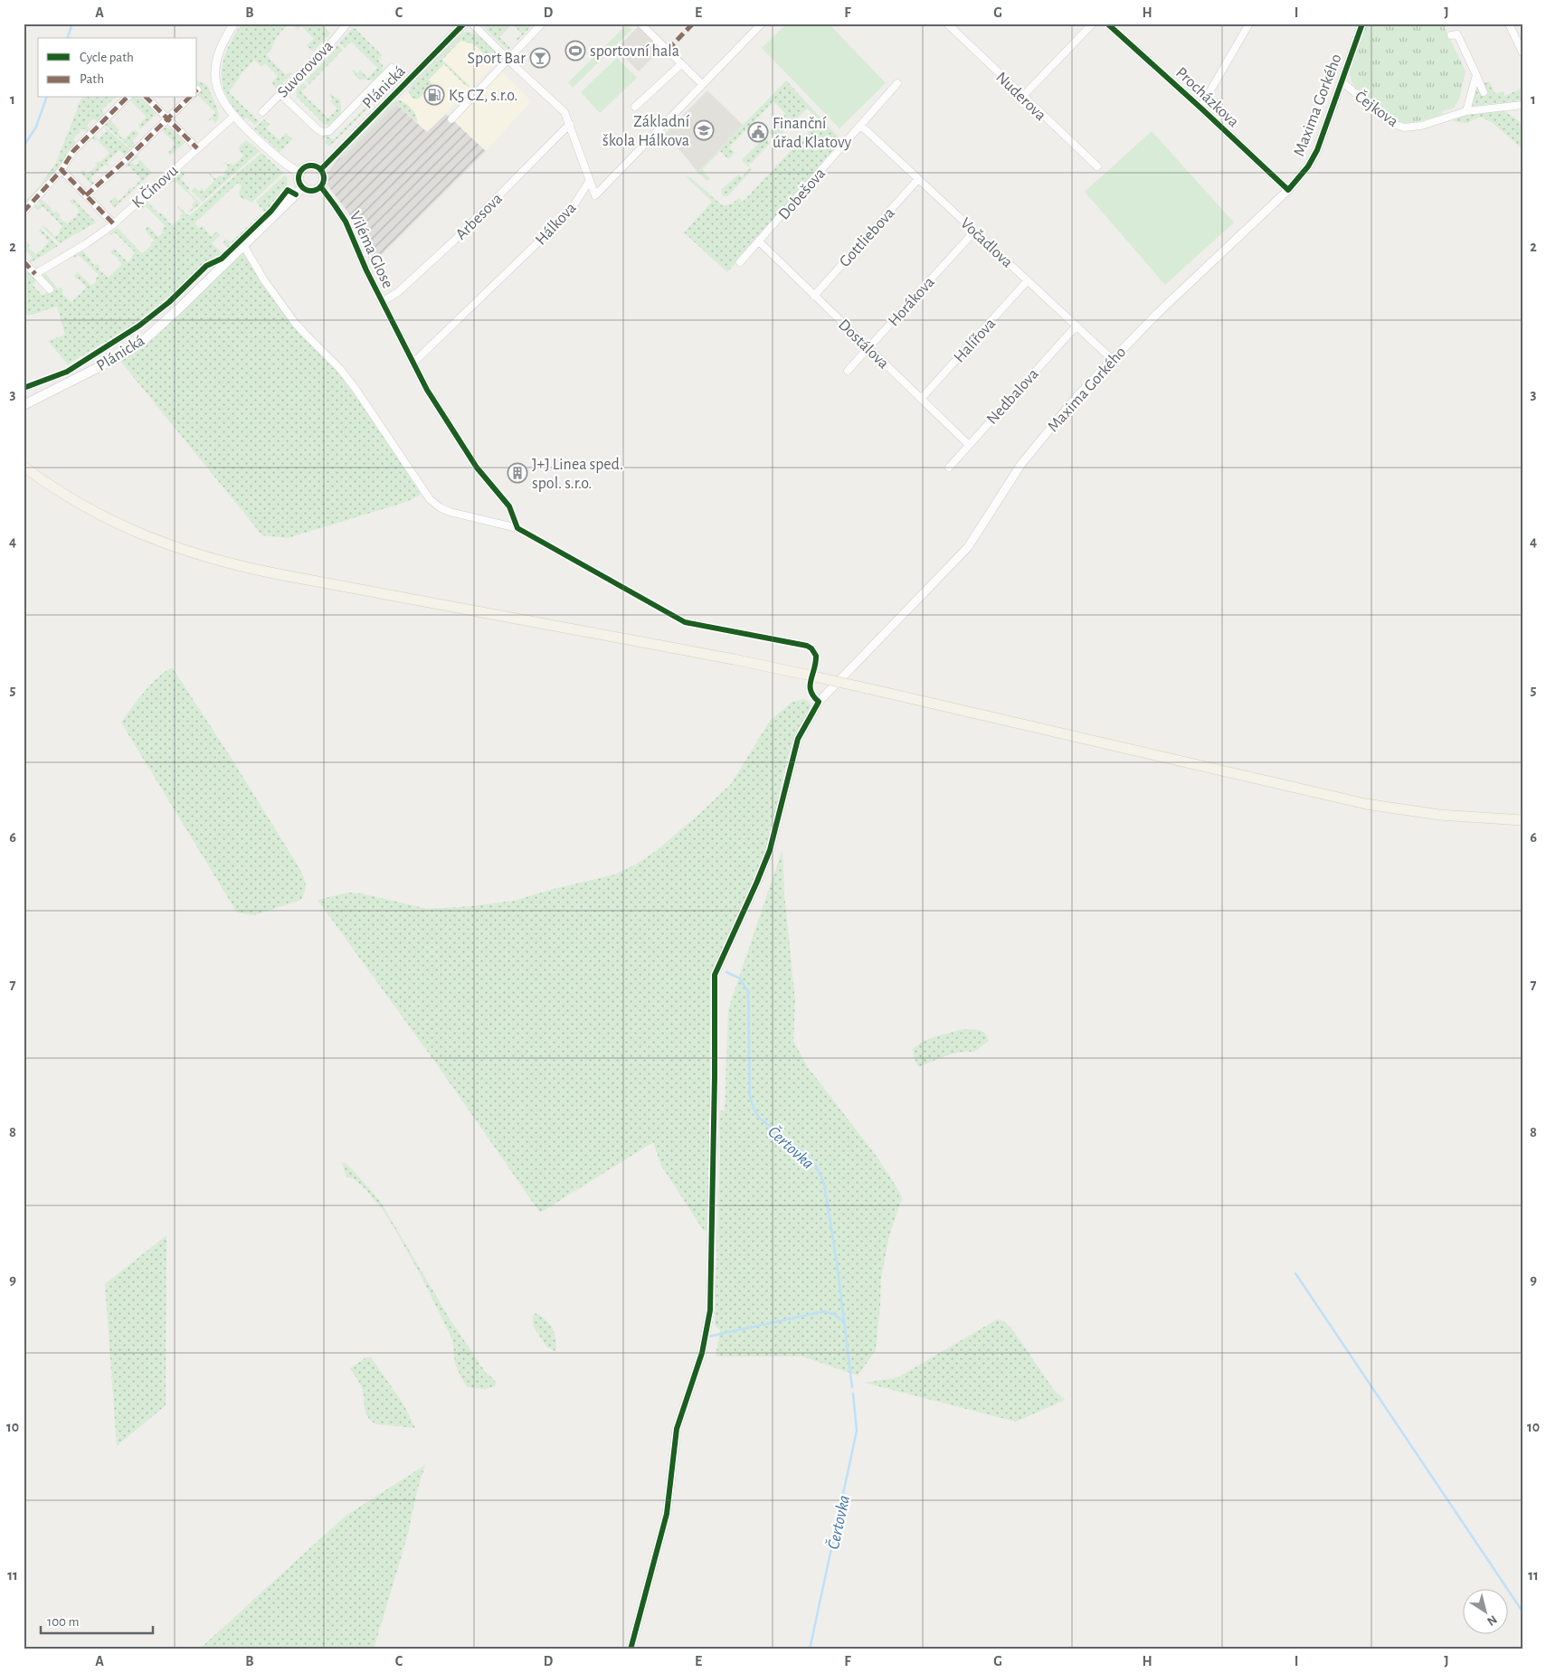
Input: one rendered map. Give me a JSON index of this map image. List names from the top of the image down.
{
  "streets": {
    "main road": ["Plánická"],
    "street": [
      "Suvorovova",
      "Nuderova",
      "Procházkova",
      "Maxima Gorkého",
      "Čejkova",
      "K Čínovu",
      "Dobešova",
      "Arbesova",
      "Hálkova",
      "Gottliebova",
      "Vočadlova",
      "Viléma Glose",
      "Horákova",
      "Halířova",
      "Dostálova",
      "Nedbalova"
    ]
  },
  "crossings": [
    ["Plánická", "Viléma Glose"],
    ["Procházkova", "Maxima Gorkého"],
    ["Maxima Gorkého", "Čejkova"],
    ["Maxima Gorkého", "Vočadlova"],
    ["Dobešova", "Vočadlova"],
    ["Dobešova", "Dostálova"],
    ["Arbesova", "Viléma Glose"],
    ["Hálkova", "Viléma Glose"],
    ["Gottliebova", "Vočadlova"],
    ["Gottliebova", "Dostálova"],
    ["Vočadlova", "Horákova"],
    ["Vočadlova", "Halířova"],
    ["Vočadlova", "Nedbalova"],
    ["Horákova", "Dostálova"],
    ["Halířova", "Dostálova"],
    ["Dostálova", "Nedbalova"]
  ],
  "water": ["Čertovka"],
  "places": {
    "sports": ["sportovní hala"],
    "bar": ["Sport Bar"],
    "fuel station": ["K5 CZ, s.r.o."],
    "school or university": ["Základní škola Hálkova"],
    "public building": ["Finanční úřad Klatovy"],
    "building": ["J+J Linea sped. spol. s.r.o."]
  },
  "legend": ["Cycle path", "Path"],
  "scale_bar": "100 m",
  "north": "bottom right",
  "grid": {
    "columns": [
      "A",
      "B",
      "C",
      "D",
      "E",
      "F",
      "G",
      "H",
      "I",
      "J"
    ],
    "rows": [
      "1",
      "2",
      "3",
      "4",
      "5",
      "6",
      "7",
      "8",
      "9",
      "10",
      "11"
    ]
  }
}
